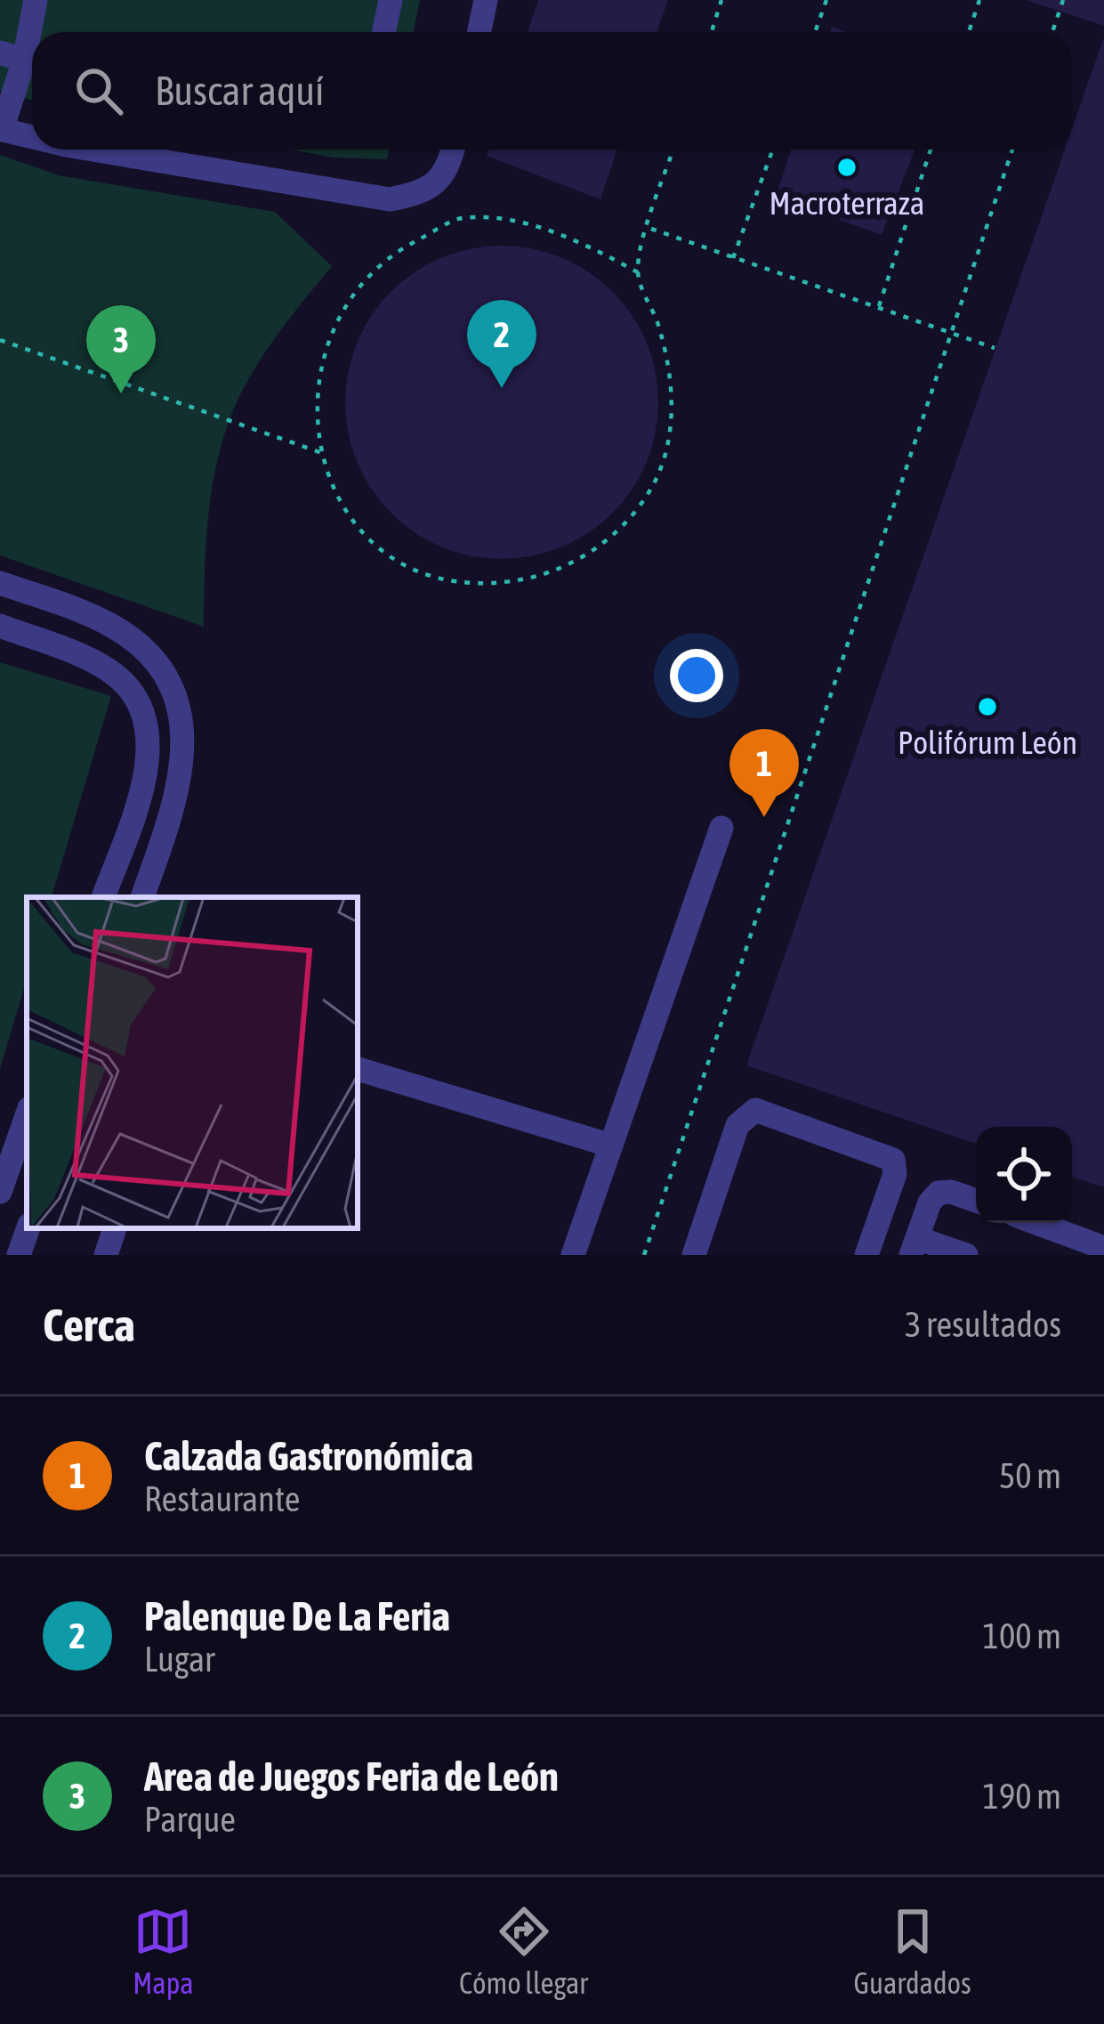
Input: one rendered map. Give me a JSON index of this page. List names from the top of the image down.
{
  "places": ["Macroterraza", "Polifórum León"],
  "page": {
    "search": "Buscar aquí",
    "pins": ["2", "3", "1"],
    "heading": ["Cerca", "3 resultados"],
    "list": [
      {
        "mark": "1",
        "name": "Calzada Gastronómica",
        "note": "Restaurante",
        "value": "50 m"
      },
      {
        "mark": "2",
        "name": "Palenque De La Feria",
        "note": "Lugar",
        "value": "100 m"
      },
      {
        "mark": "3",
        "name": "Area de Juegos Feria de León",
        "note": "Parque",
        "value": "190 m"
      }
    ],
    "nav": ["Mapa", "Cómo llegar", "Guardados"]
  }
}
